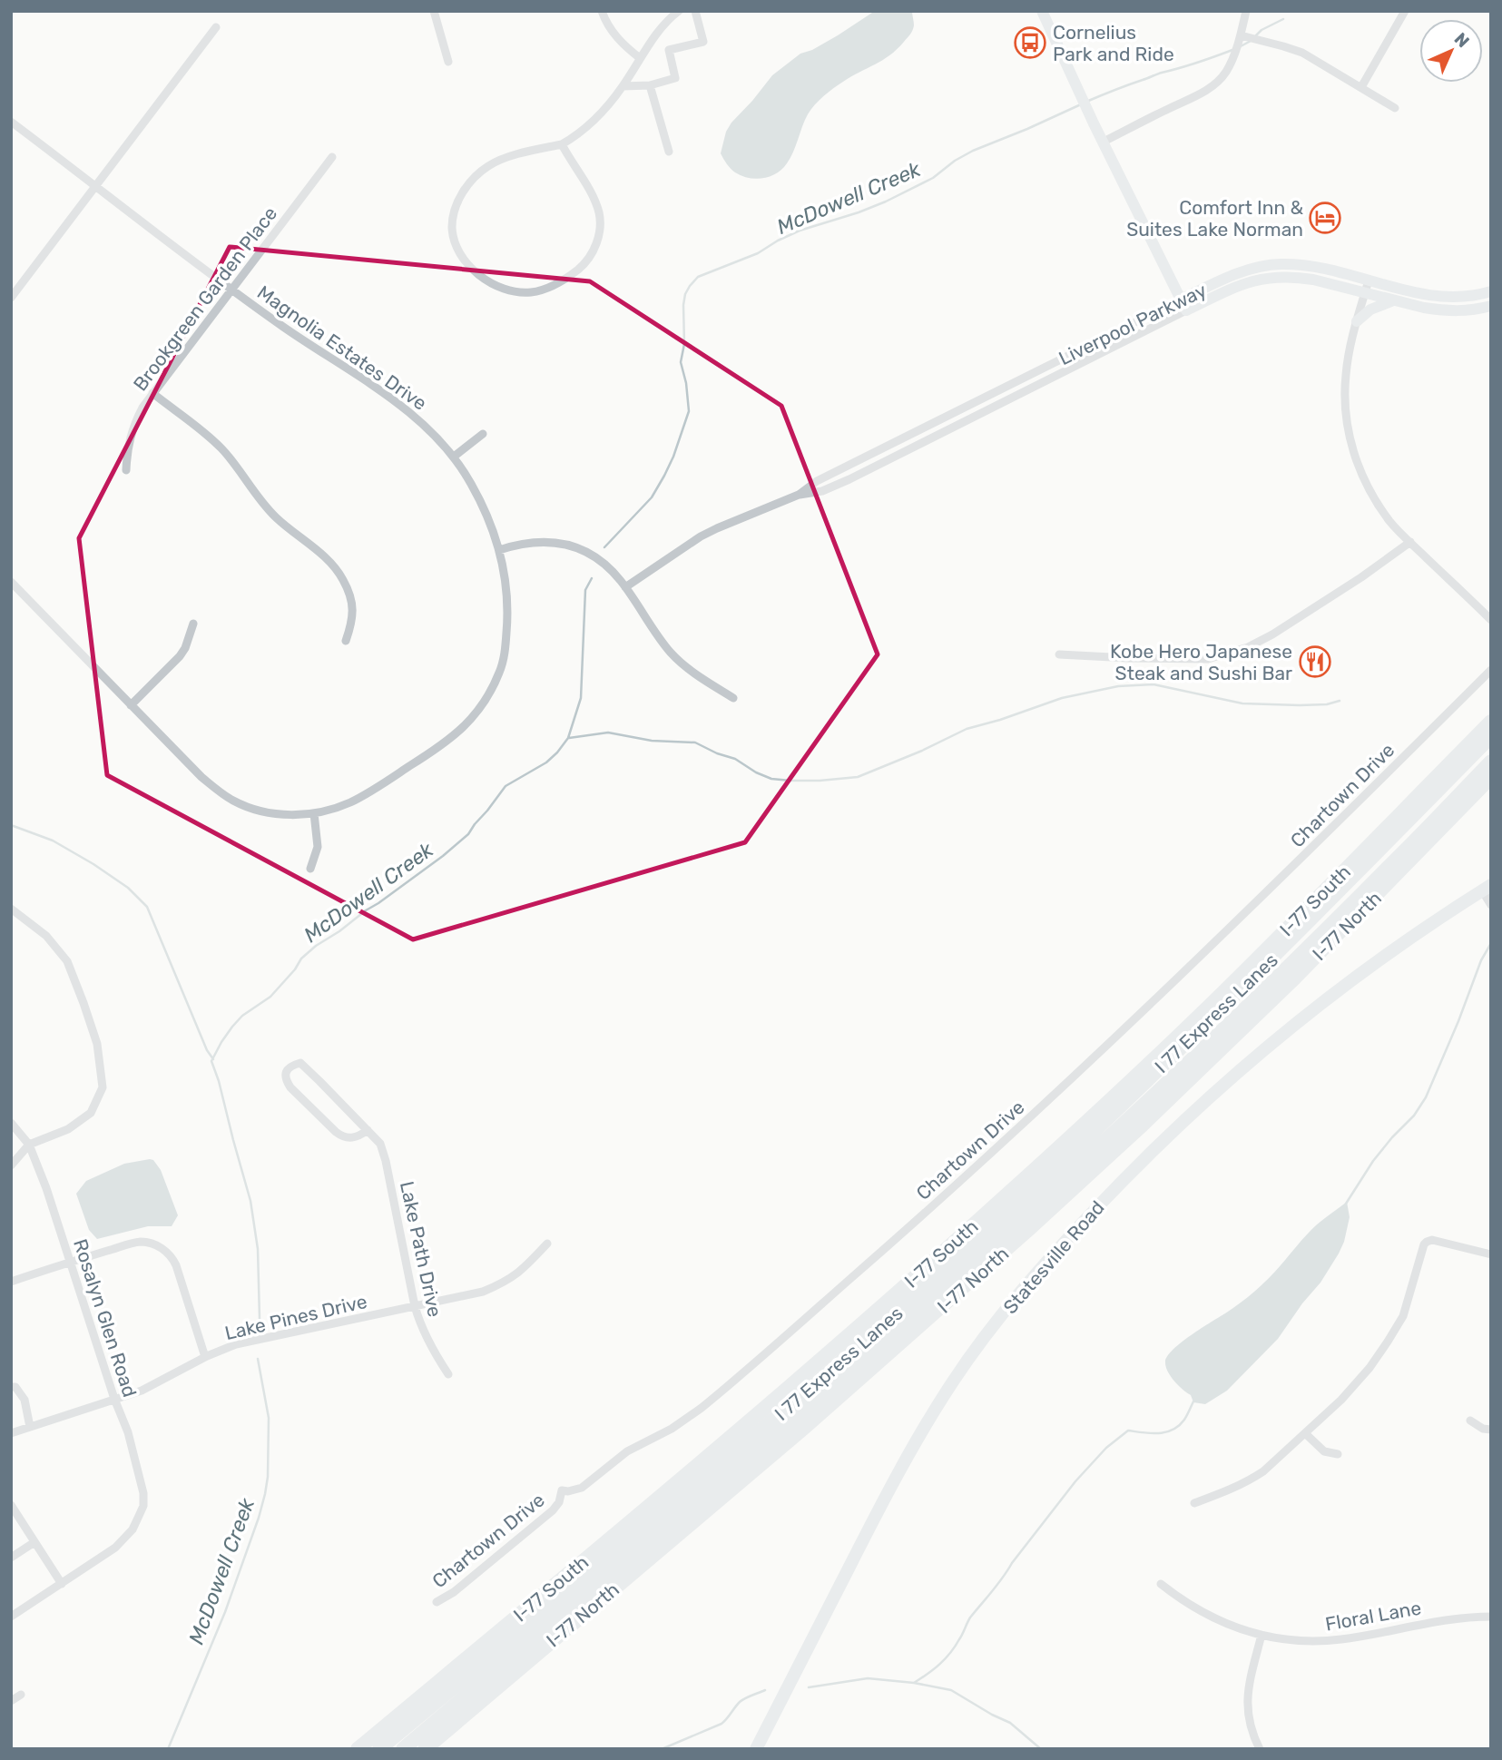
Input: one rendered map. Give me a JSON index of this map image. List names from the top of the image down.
{
  "streets": {
    "highway": ["I-77 South", "I-77 North", "I 77 Express Lanes"],
    "main road": ["Statesville Road"],
    "street": [
      "Brookgreen Garden Place",
      "Liverpool Parkway",
      "Magnolia Estates Drive",
      "Chartown Drive",
      "Lake Path Drive",
      "Lake Pines Drive",
      "Rosalyn Glen Road",
      "Floral Lane"
    ]
  },
  "crossings": [
    ["Brookgreen Garden Place", "Magnolia Estates Drive"],
    ["Lake Path Drive", "Lake Pines Drive"],
    ["Lake Pines Drive", "Rosalyn Glen Road"]
  ],
  "water": ["McDowell Creek"],
  "places": {
    "bus stop": ["Cornelius Park and Ride"],
    "hotel": ["Comfort Inn & Suites Lake Norman"],
    "restaurant": ["Kobe Hero Japanese Steak and Sushi Bar"]
  },
  "north": "top right"
}
